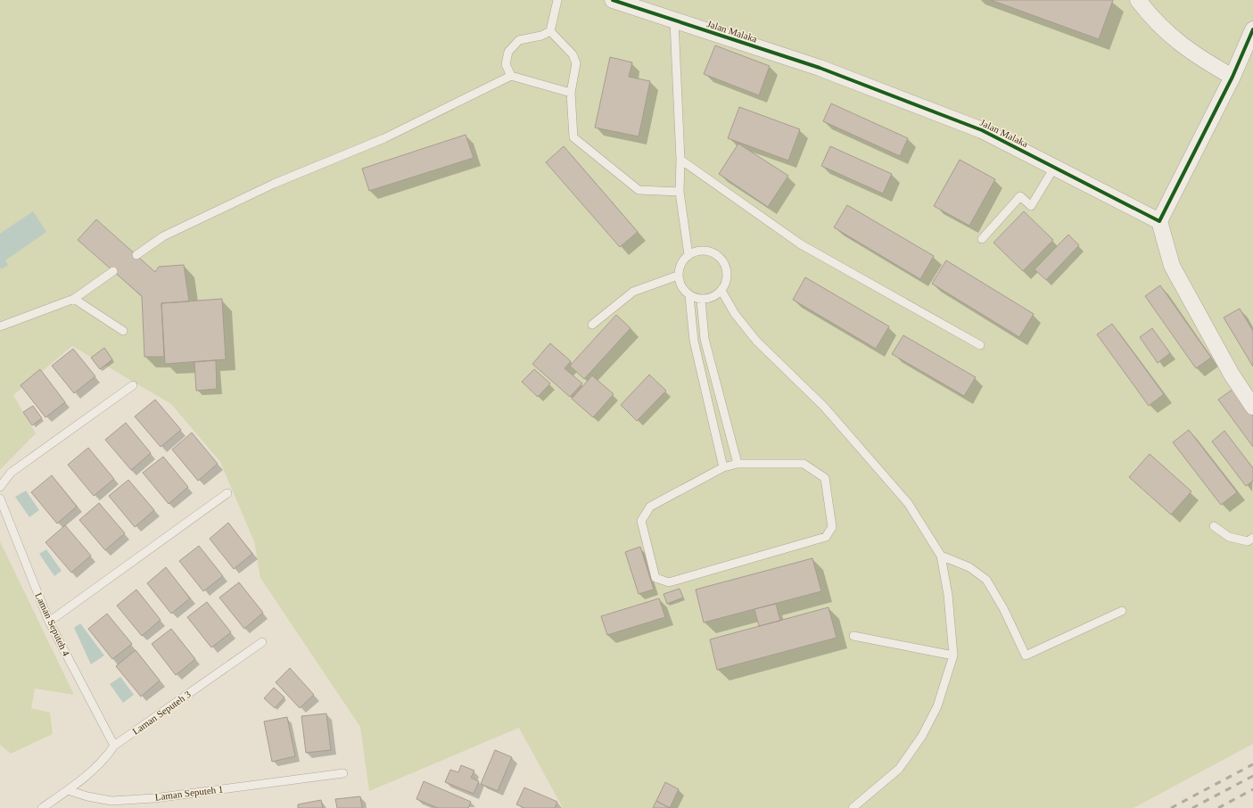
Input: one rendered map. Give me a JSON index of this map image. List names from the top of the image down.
{
  "streets": {
    "street": ["Jalan Malaka"],
    "lane": ["Laman Seputeh 4", "Laman Seputeh 3", "Laman Seputeh 1"]
  },
  "crossings": [
    ["Laman Seputeh 4", "Laman Seputeh 3"],
    ["Laman Seputeh 3", "Laman Seputeh 1"]
  ]
}
